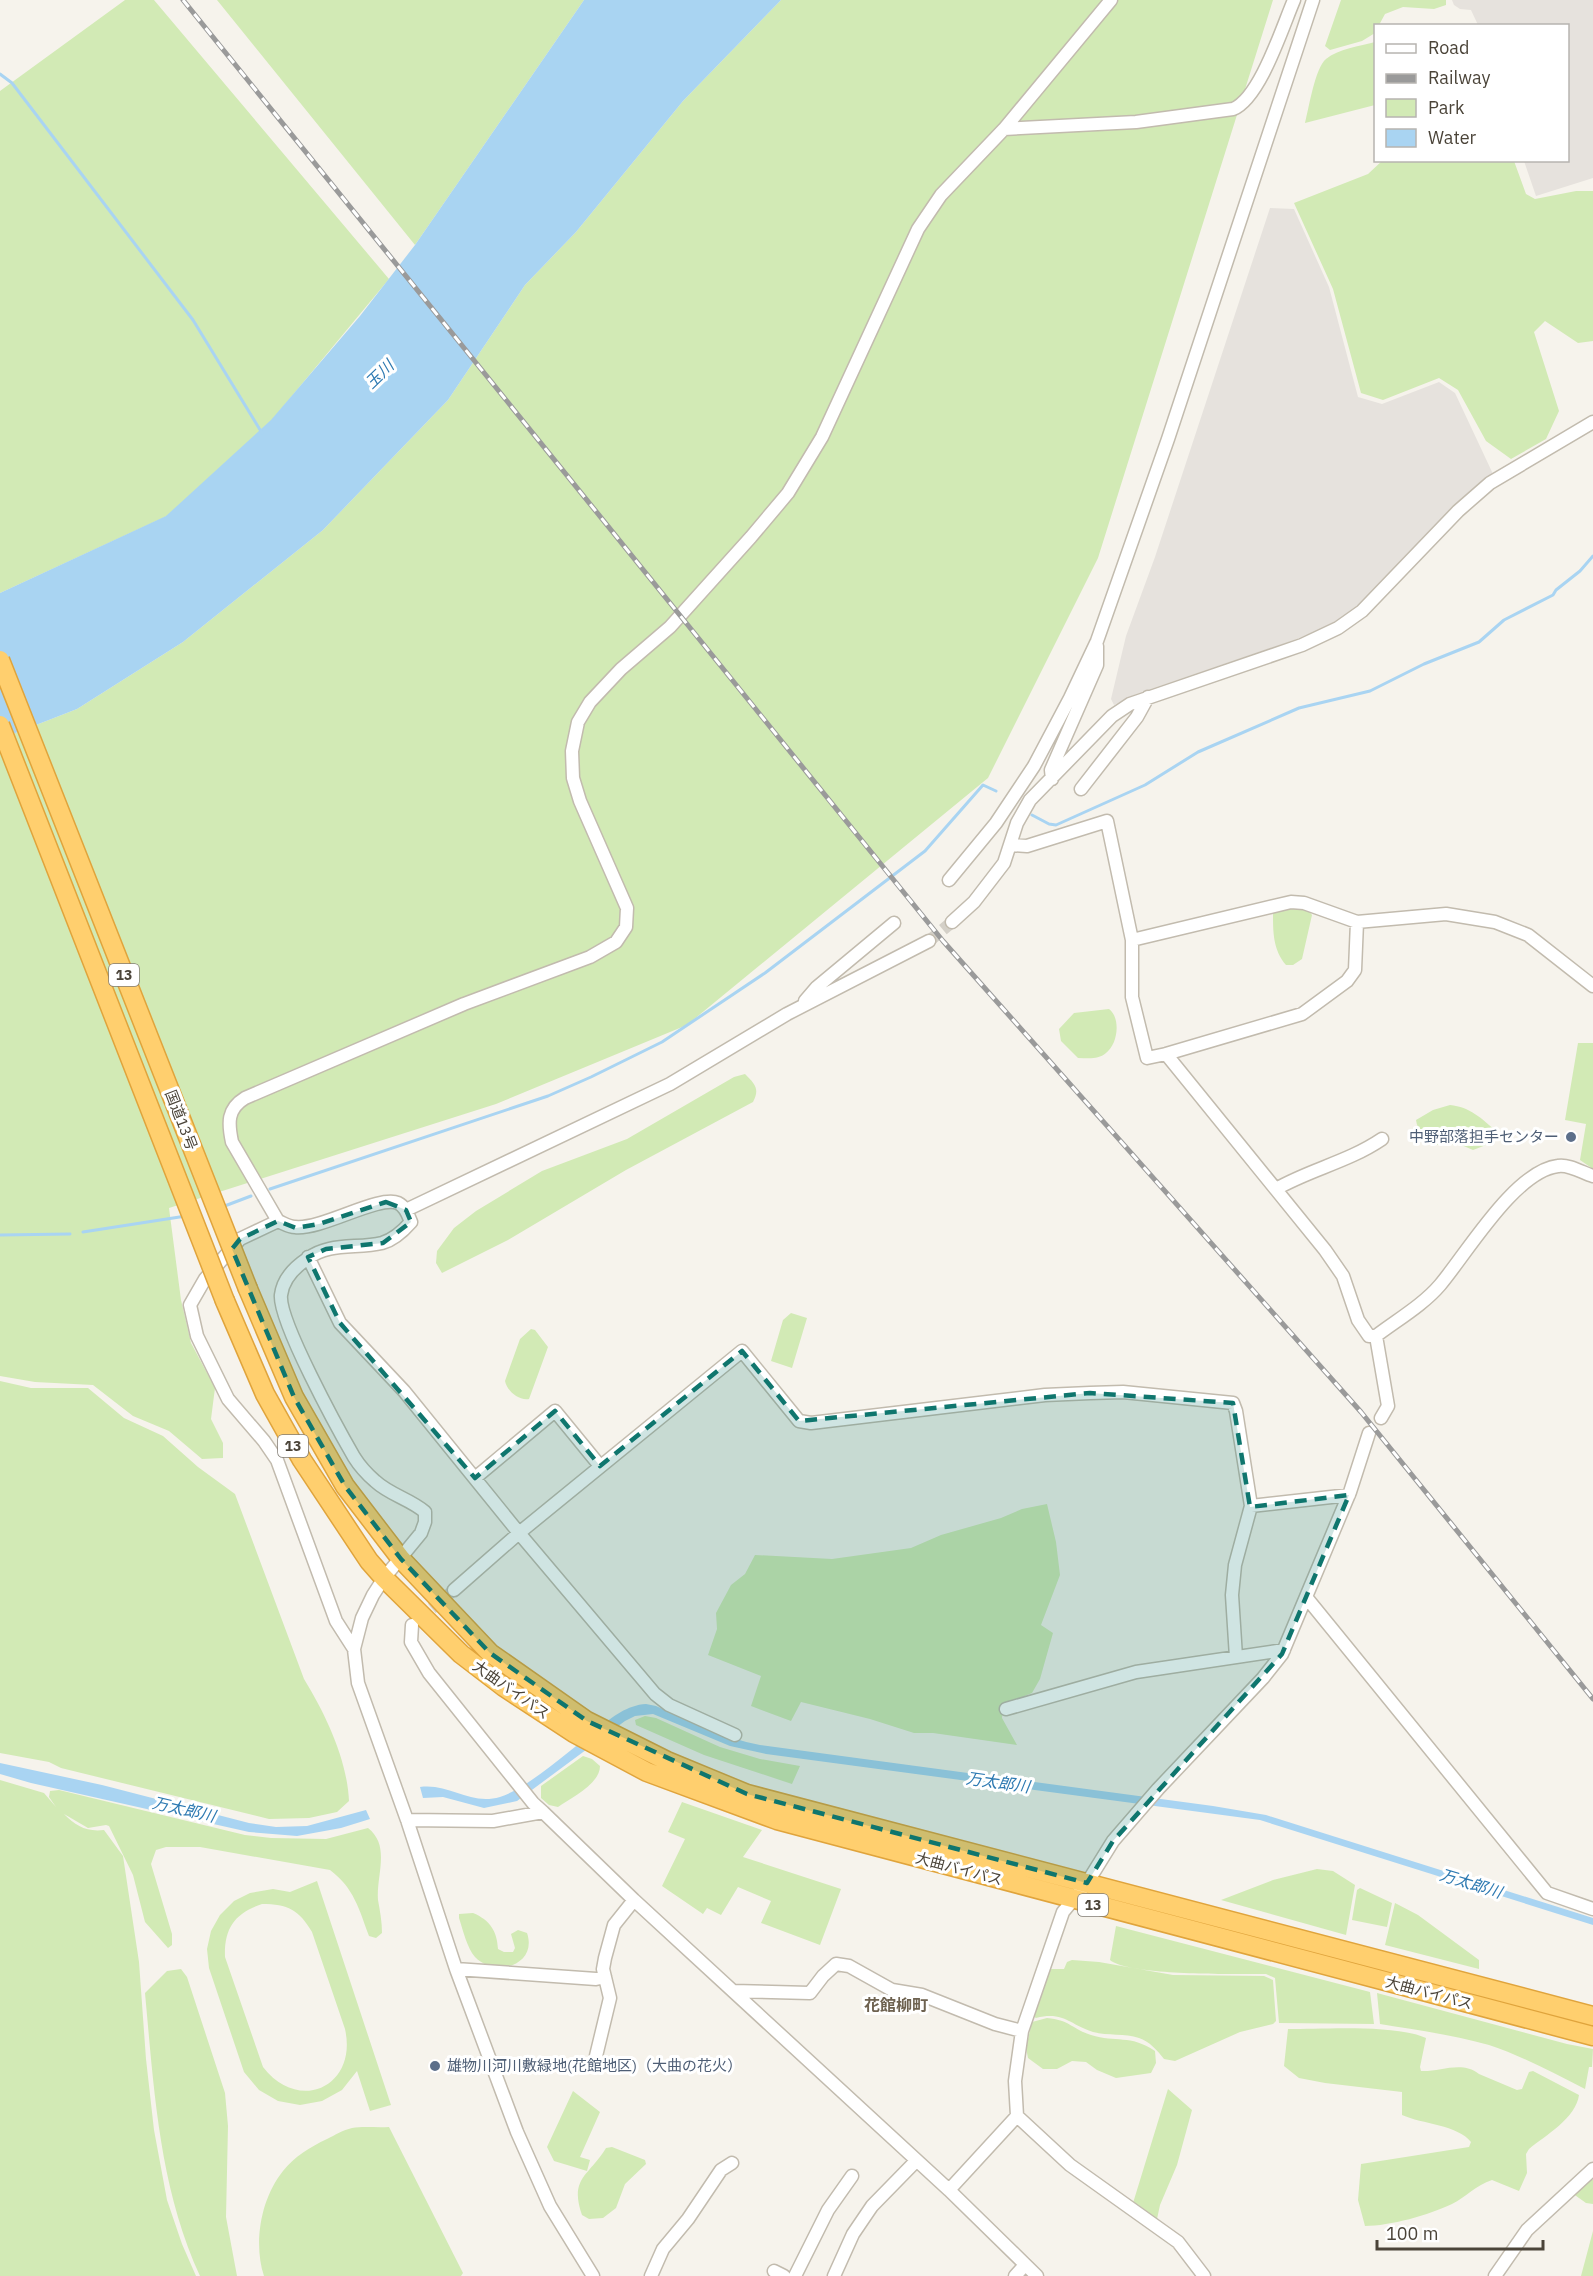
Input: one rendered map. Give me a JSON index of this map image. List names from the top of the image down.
{
  "streets": {
    "highway": ["13", "国道13号", "大曲バイパス"]
  },
  "crossings": [
    ["国道13号", "大曲バイパス"]
  ],
  "districts": ["花館柳町"],
  "water": ["玉川", "万太郎川"],
  "places": ["中野部落担手センター", "雄物川河川敷緑地(花館地区)（大曲の花火）"],
  "legend": [
    "Road",
    "Railway",
    "Park",
    "Water"
  ],
  "scale_bar": "100 m"
}
